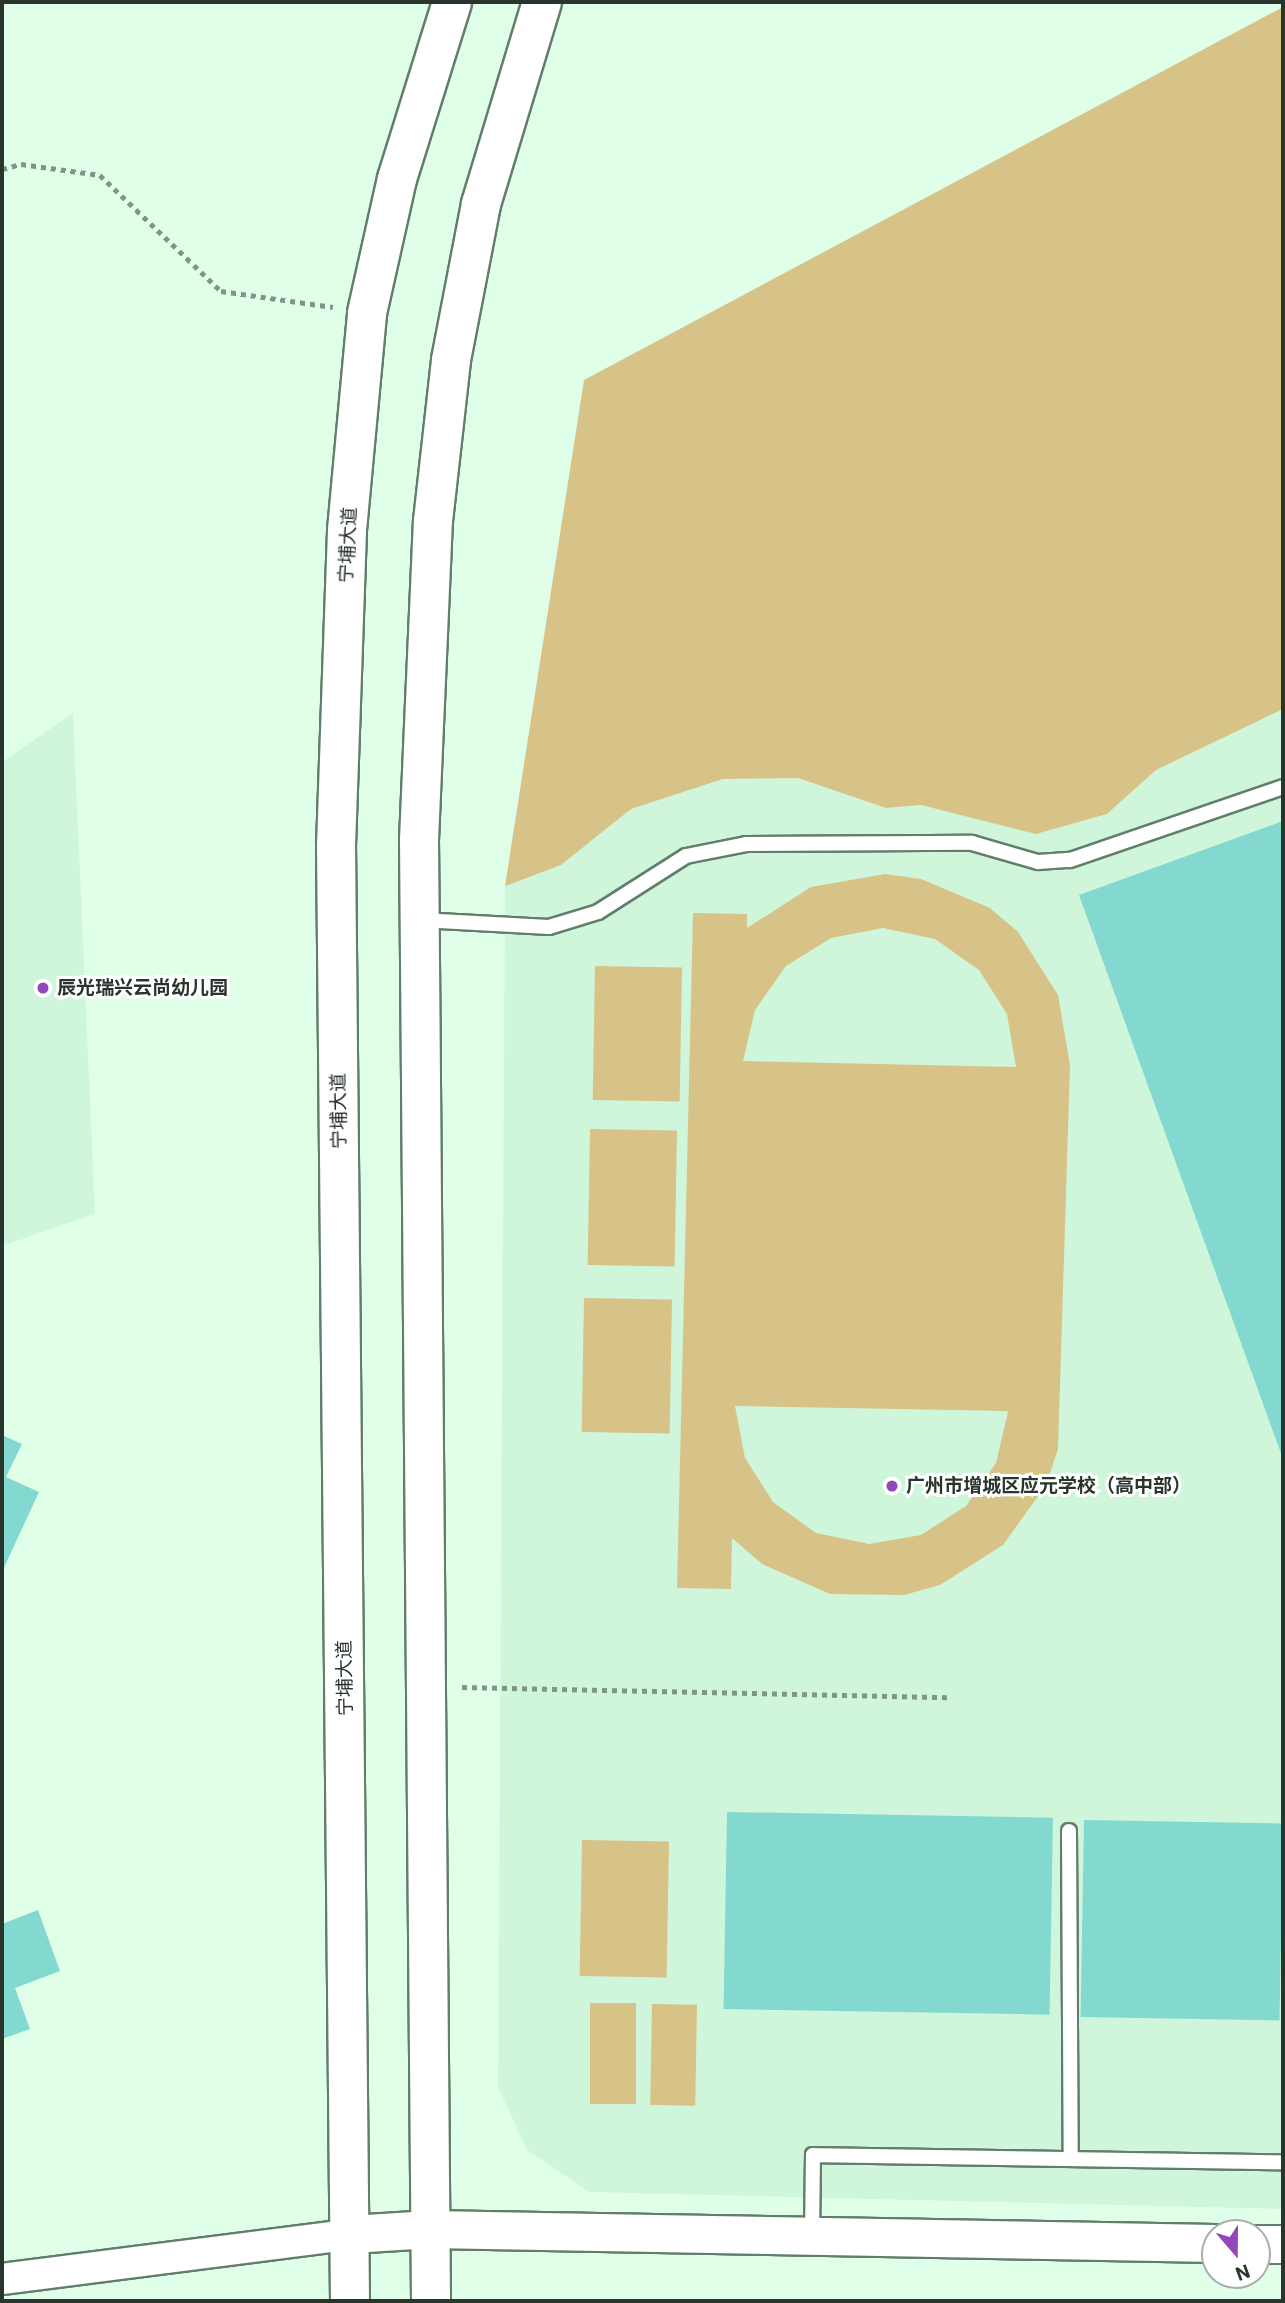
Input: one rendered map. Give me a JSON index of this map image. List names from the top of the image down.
{
  "streets": {
    "main road": ["宁埔大道"]
  },
  "places": ["辰光瑞兴云尚幼儿园", "广州市增城区应元学校（高中部）"],
  "north": "bottom"
}
